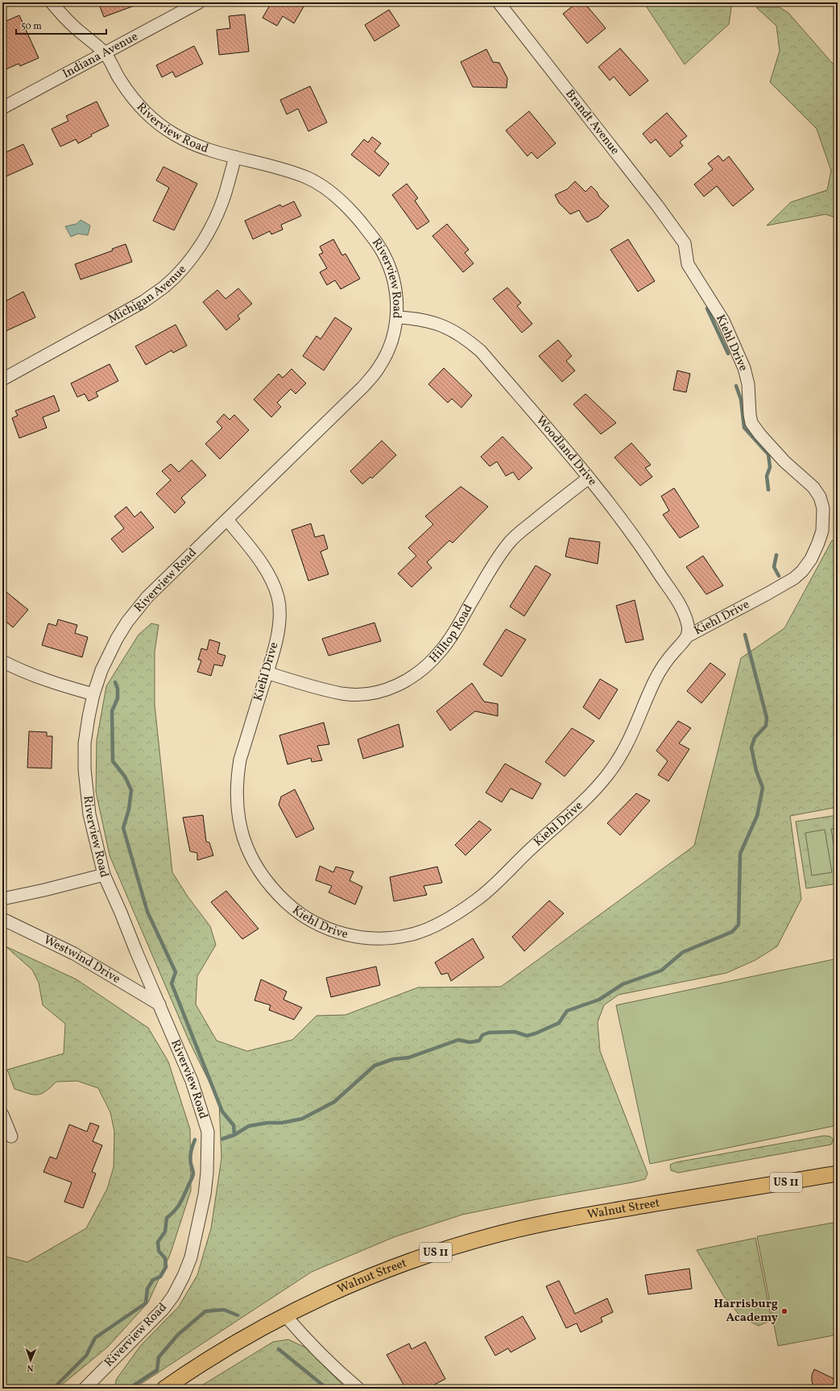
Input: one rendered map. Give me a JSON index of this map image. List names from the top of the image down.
{
  "streets": {
    "main road": ["US 11", "Walnut Street"],
    "street": [
      "Indiana Avenue",
      "Brandt Avenue",
      "Riverview Road",
      "Michigan Avenue",
      "Kiehl Drive",
      "Woodland Drive",
      "Hilltop Road",
      "Westwind Drive"
    ]
  },
  "crossings": [
    ["Indiana Avenue", "Riverview Road"],
    ["Brandt Avenue", "Kiehl Drive"],
    ["Riverview Road", "Michigan Avenue"],
    ["Riverview Road", "Kiehl Drive"],
    ["Riverview Road", "Woodland Drive"],
    ["Riverview Road", "Westwind Drive"],
    ["Kiehl Drive", "Woodland Drive"],
    ["Kiehl Drive", "Hilltop Road"],
    ["Woodland Drive", "Hilltop Road"]
  ],
  "places": ["Harrisburg Academy"],
  "scale_bar": "50 m",
  "north": "bottom"
}
